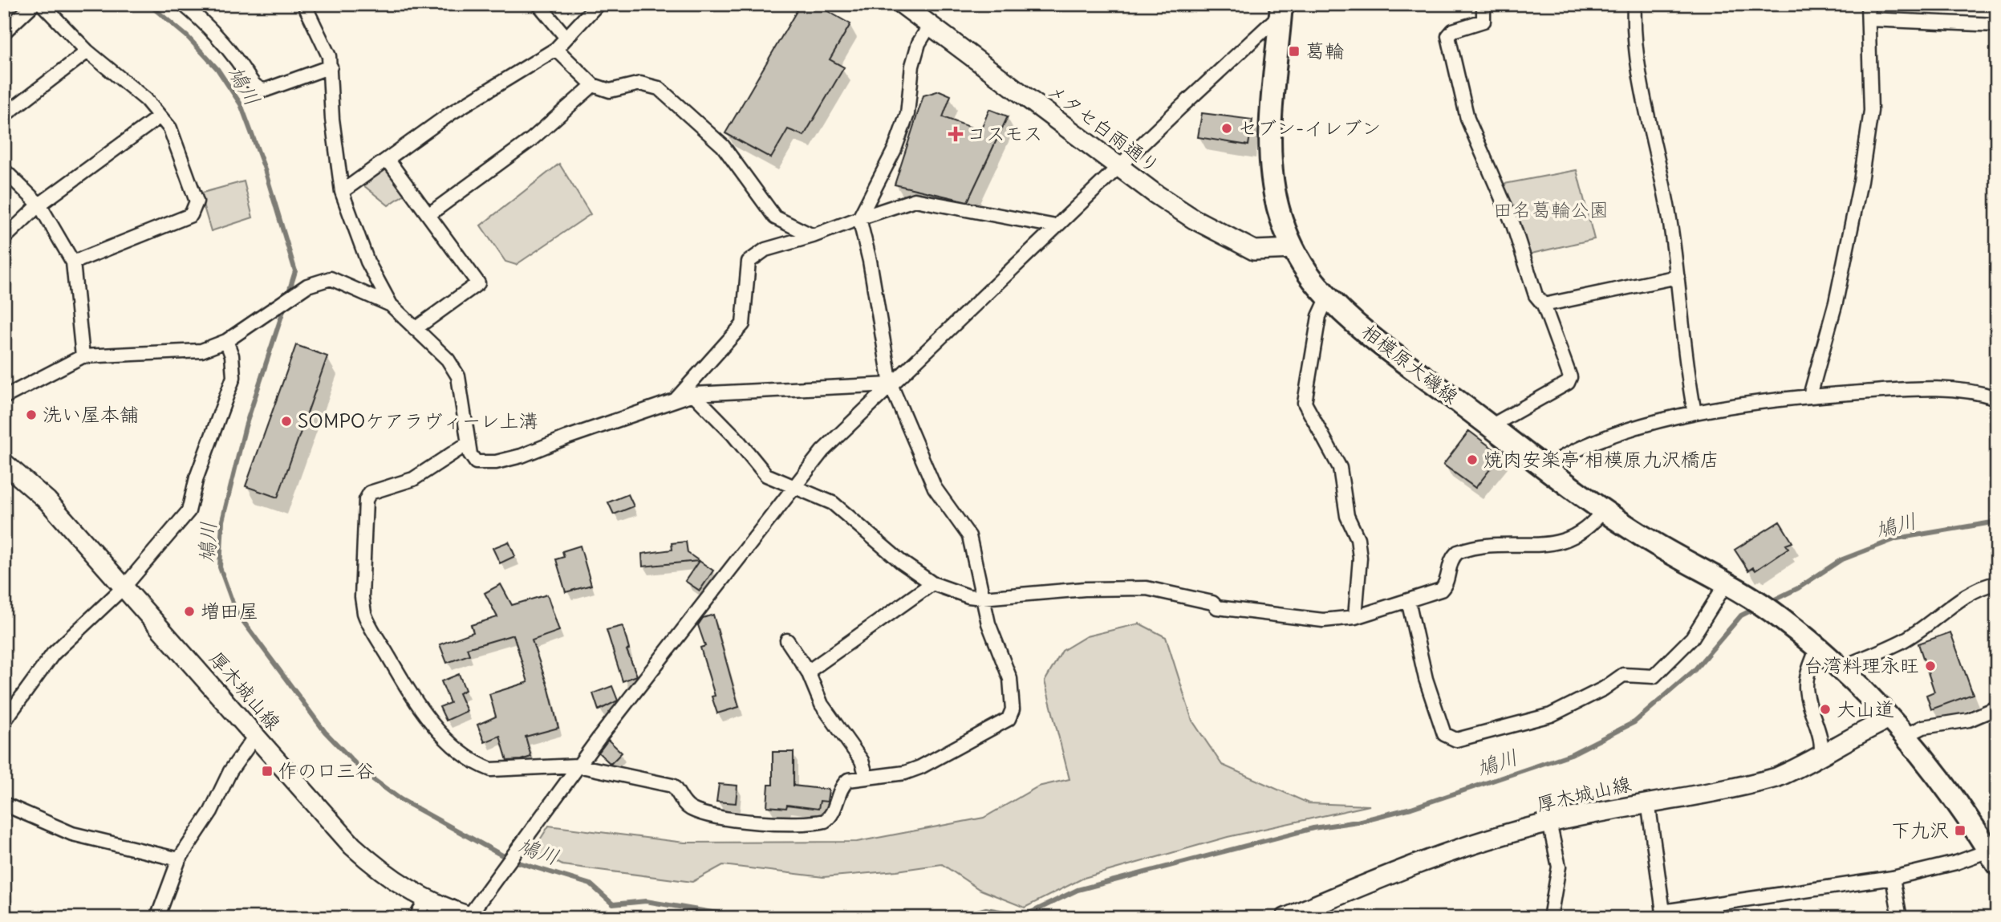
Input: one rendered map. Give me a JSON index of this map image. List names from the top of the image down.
{
  "streets": {
    "main road": ["メタセ白雨通り", "相模原大磯線", "厚木城山線"]
  },
  "crossings": [
    ["メタセ白雨通り", "相模原大磯線"]
  ],
  "water": ["鳩川"],
  "parks": ["田名葛輪公園"],
  "places": {
    "transit": ["葛輪", "作の口三谷", "下九沢"],
    "other": [
      "セブン-イレブン",
      "洗い屋本舗",
      "SOMPOケアラヴィーレ上溝",
      "焼肉安楽亭 相模原九沢橋店",
      "増田屋",
      "台湾料理永旺",
      "大山道"
    ],
    "health": ["コスモス"]
  }
}
